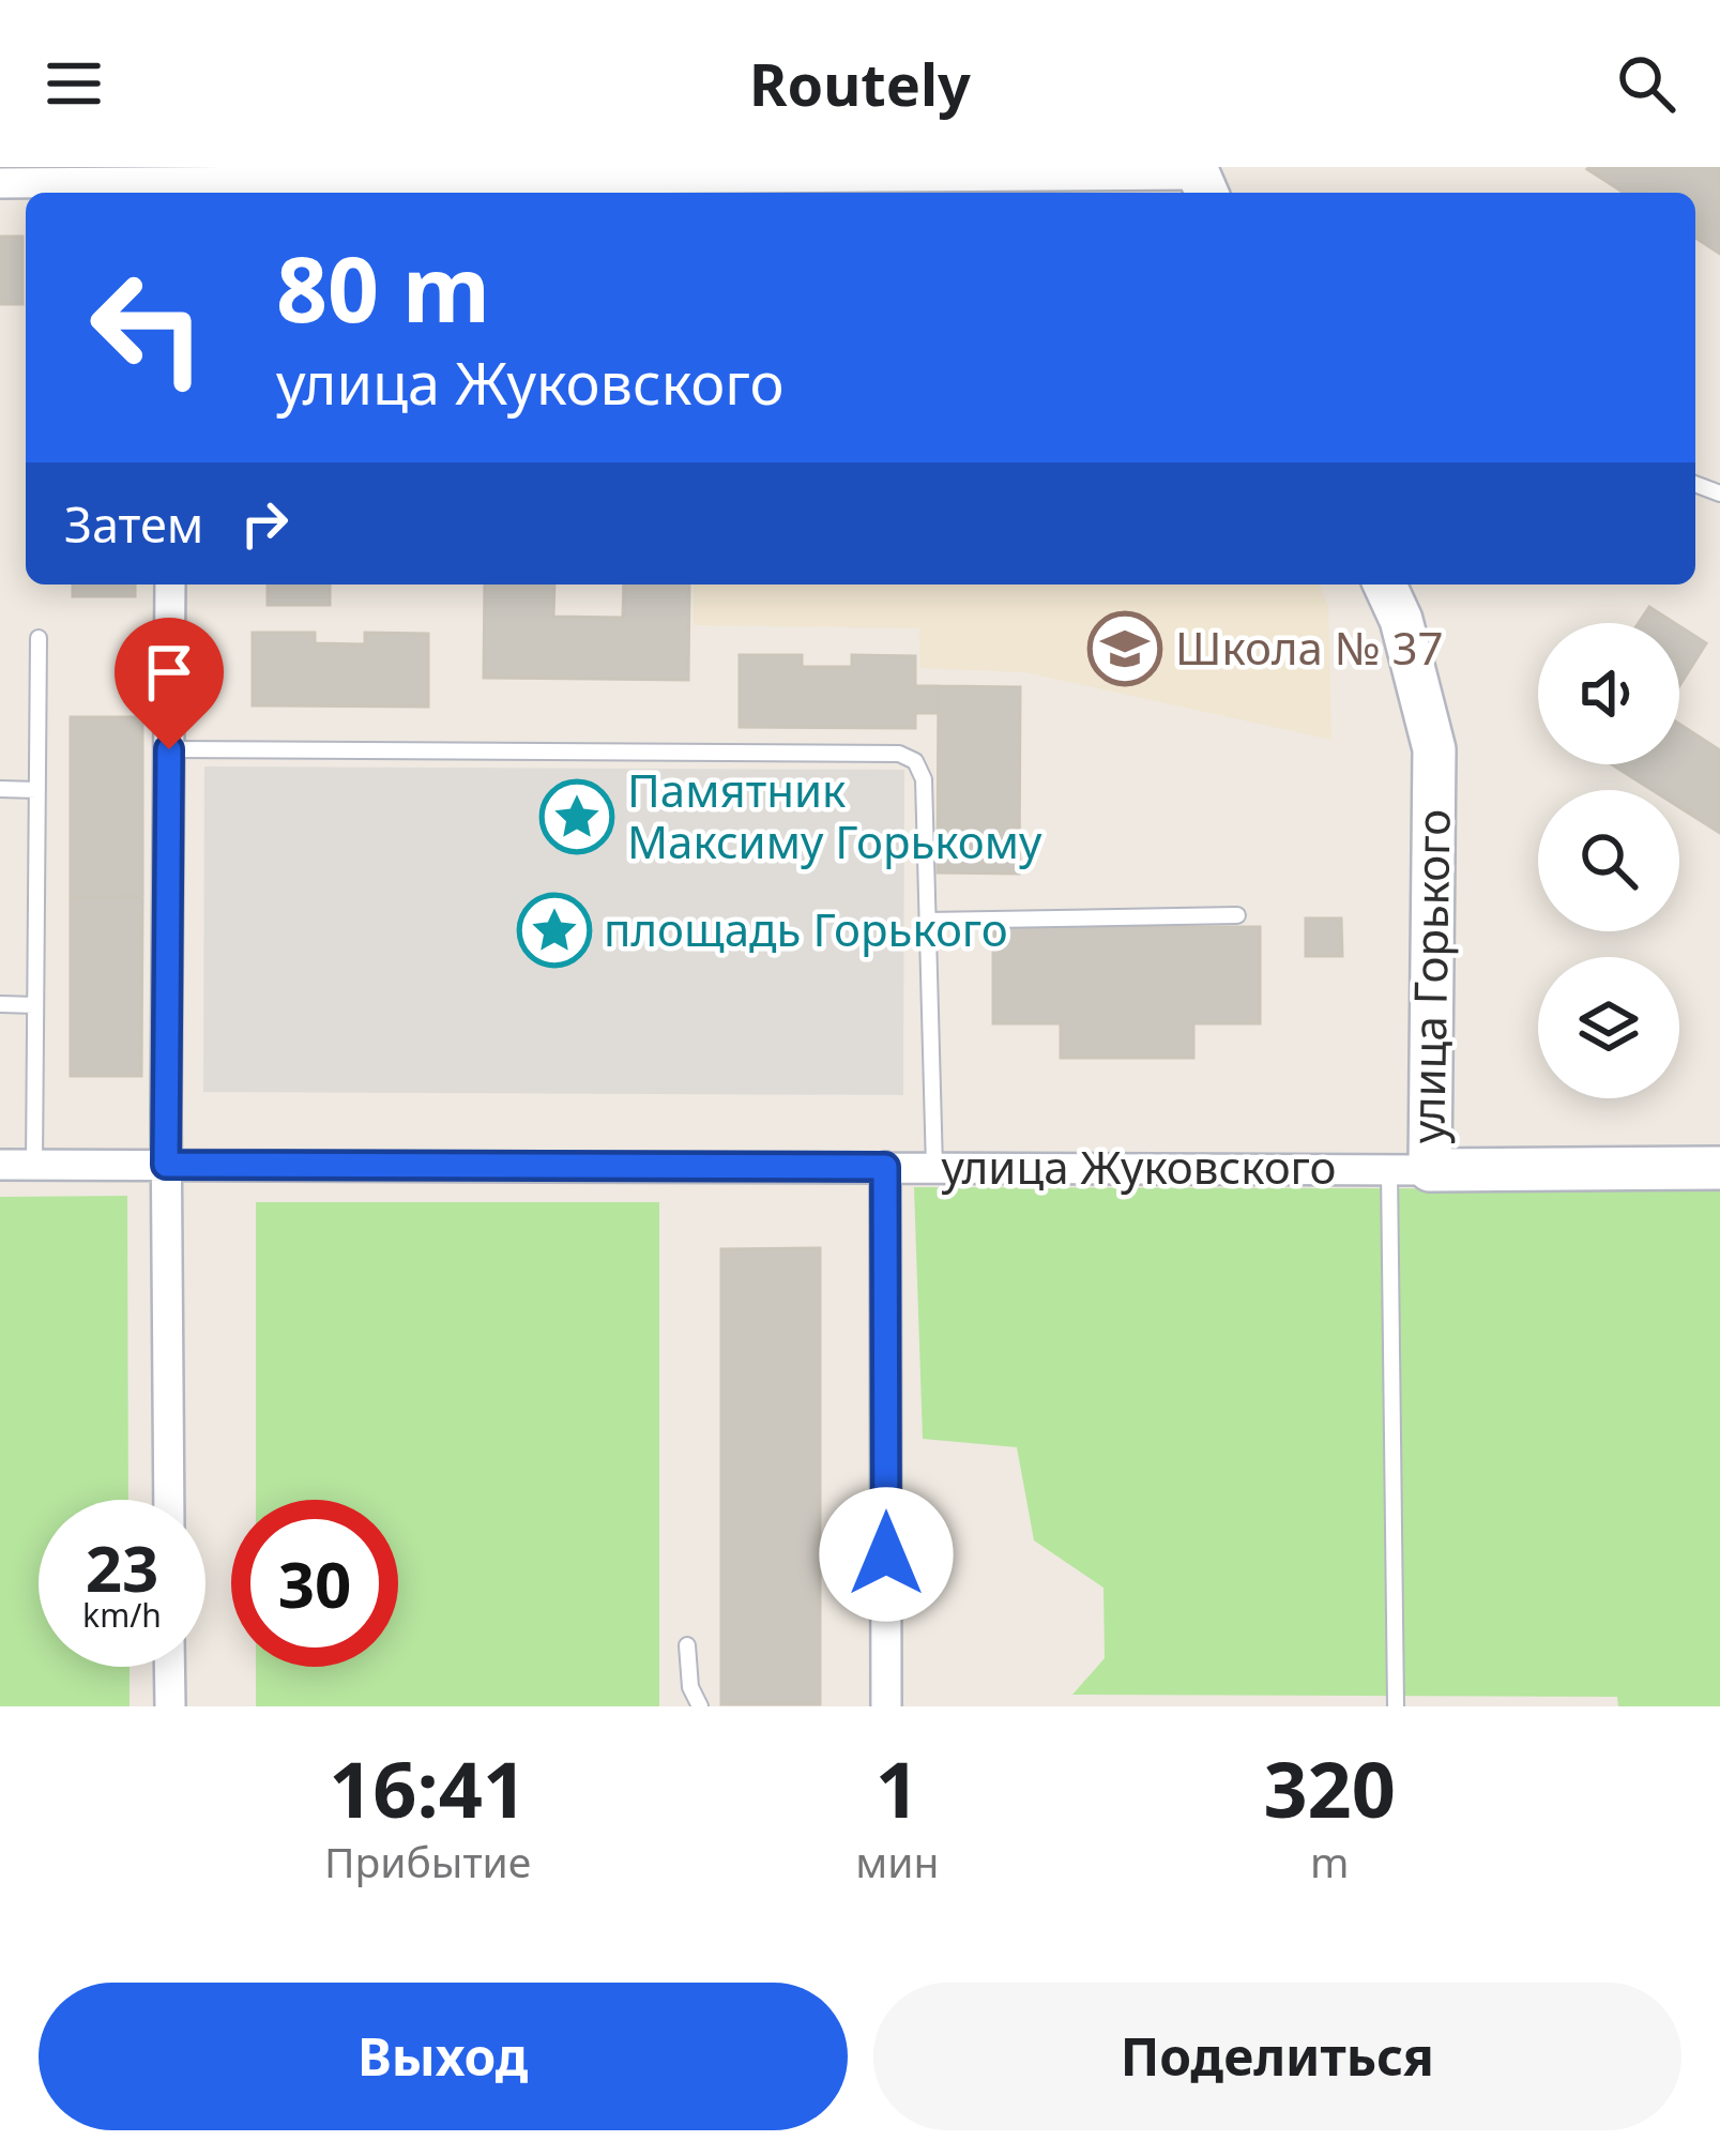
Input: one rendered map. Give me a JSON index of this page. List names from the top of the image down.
{
  "streets": {
    "main road": ["улица Горького"],
    "street": ["улица Жуковского"]
  },
  "crossings": [
    ["улица Горького", "улица Жуковского"]
  ],
  "places": {
    "school or university": ["Школа № 37"],
    "place": ["Памятник Максиму Горькому", "площадь Горького"]
  },
  "page": {
    "header": "Routely",
    "turn": ["80 m", "улица Жуковского"],
    "then": "Затем",
    "speed": "23 km/h",
    "limit": "30",
    "eta": [
      "16:41",
      "Прибытие",
      "1",
      "мин",
      "320",
      "m"
    ],
    "buttons": ["Выход", "Поделиться"]
  }
}
